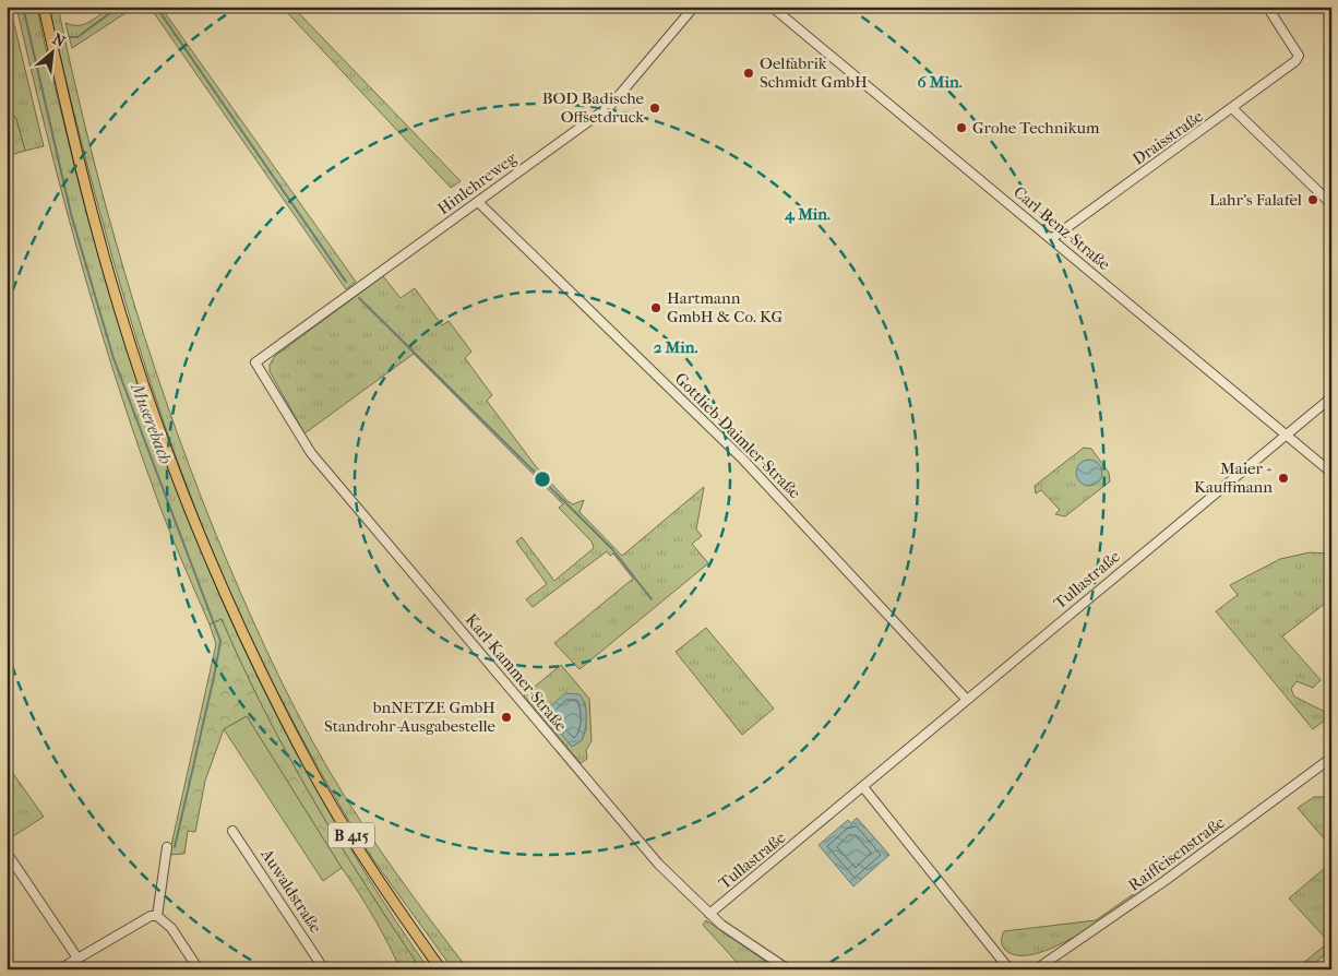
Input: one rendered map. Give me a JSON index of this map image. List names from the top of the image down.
{
  "streets": {
    "main road": ["B 415"],
    "street": [
      "Draisstraße",
      "Hinlehreweg",
      "Carl-Benz-Straße",
      "Gottlieb-Daimler-Straße",
      "Tullastraße",
      "Karl-Kammer-Straße",
      "Raiffeisenstraße",
      "Auwaldstraße"
    ]
  },
  "crossings": [
    ["Draisstraße", "Carl-Benz-Straße"],
    ["Hinlehreweg", "Gottlieb-Daimler-Straße"],
    ["Hinlehreweg", "Karl-Kammer-Straße"],
    ["Carl-Benz-Straße", "Tullastraße"],
    ["Gottlieb-Daimler-Straße", "Tullastraße"],
    ["Tullastraße", "Karl-Kammer-Straße"]
  ],
  "water": ["Muserebach"],
  "places": [
    "Oelfabrik Schmidt GmbH",
    "BOD Badische Offsetdruck",
    "Grohe Technikum",
    "Lahr's Falafel",
    "Hartmann GmbH & Co. KG",
    "Maier + Kauffmann",
    "bnNETZE GmbH Standrohr-Ausgabestelle"
  ],
  "north": "top right",
  "rings": ["6 Min.", "4 Min.", "2 Min."]
}
